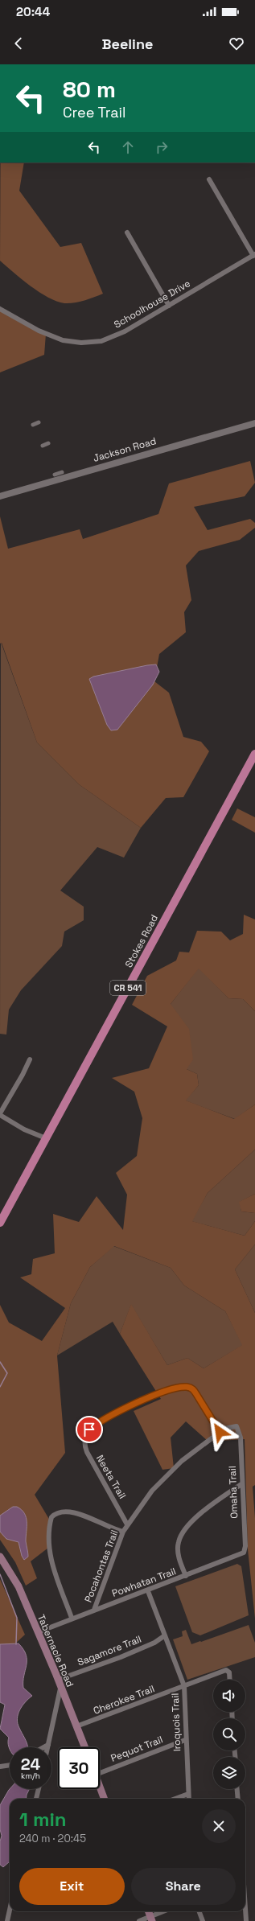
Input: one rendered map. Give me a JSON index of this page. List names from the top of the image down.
{
  "streets": {
    "main road": ["Stokes Road", "CR 541", "Tabernacle Road"],
    "street": [
      "Schoolhouse Drive",
      "Jackson Road",
      "Neeta Trail",
      "Omaha Trail",
      "Pocahontas Trail",
      "Powhatan Trail",
      "Sagamore Trail",
      "Cherokee Trail",
      "Iroquois Trail",
      "Pequot Trail"
    ]
  },
  "crossings": [
    ["Neeta Trail", "Pocahontas Trail"],
    ["Omaha Trail", "Pocahontas Trail"],
    ["Omaha Trail", "Powhatan Trail"],
    ["Pocahontas Trail", "Powhatan Trail"],
    ["Powhatan Trail", "Tabernacle Road"],
    ["Powhatan Trail", "Iroquois Trail"],
    ["Tabernacle Road", "Sagamore Trail"],
    ["Tabernacle Road", "Cherokee Trail"],
    ["Sagamore Trail", "Iroquois Trail"],
    ["Cherokee Trail", "Iroquois Trail"],
    ["Iroquois Trail", "Pequot Trail"]
  ],
  "page": {
    "status": "20:44",
    "header": "Beeline",
    "turn": ["80 m", "Cree Trail"],
    "speed": "24 km/h",
    "limit": "30",
    "heading": ["1 min", "240 m · 20:45"],
    "buttons": ["Exit", "Share"]
  }
}
